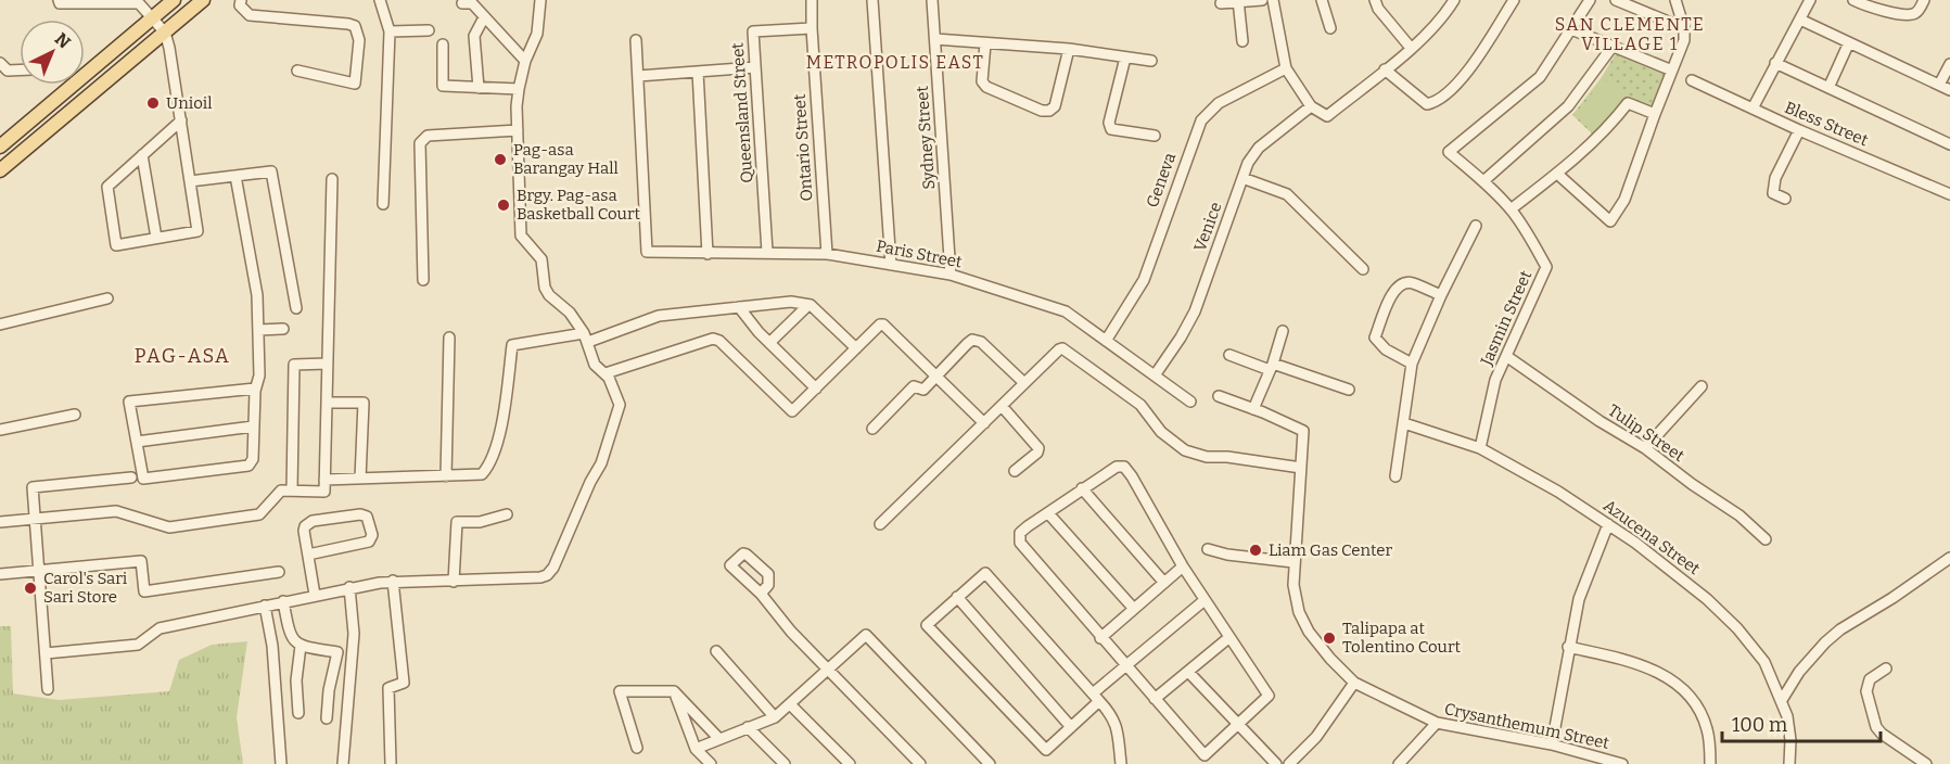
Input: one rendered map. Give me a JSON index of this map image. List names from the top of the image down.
{
  "streets": {
    "street": [
      "Queensland Street",
      "Bless Street",
      "Sydney Street",
      "Ontario Street",
      "Geneva",
      "Venice",
      "Paris Street",
      "Jasmin Street",
      "Tulip Street",
      "Azucena Street",
      "Crysanthemum Street"
    ]
  },
  "crossings": [
    ["Queensland Street", "Ontario Street"],
    ["Queensland Street", "Paris Street"],
    ["Sydney Street", "Paris Street"],
    ["Ontario Street", "Paris Street"],
    ["Geneva", "Paris Street"],
    ["Venice", "Paris Street"],
    ["Jasmin Street", "Tulip Street"],
    ["Jasmin Street", "Azucena Street"]
  ],
  "districts": ["SAN CLEMENTE VILLAGE 1", "METROPOLIS EAST", "PAG-ASA"],
  "places": [
    "Unioil",
    "Pag-asa Barangay Hall",
    "Brgy. Pag-asa Basketball Court",
    "Liam Gas Center",
    "Carol's Sari Sari Store",
    "Talipapa at Tolentino Court"
  ],
  "scale_bar": "100 m",
  "north": "top right"
}
